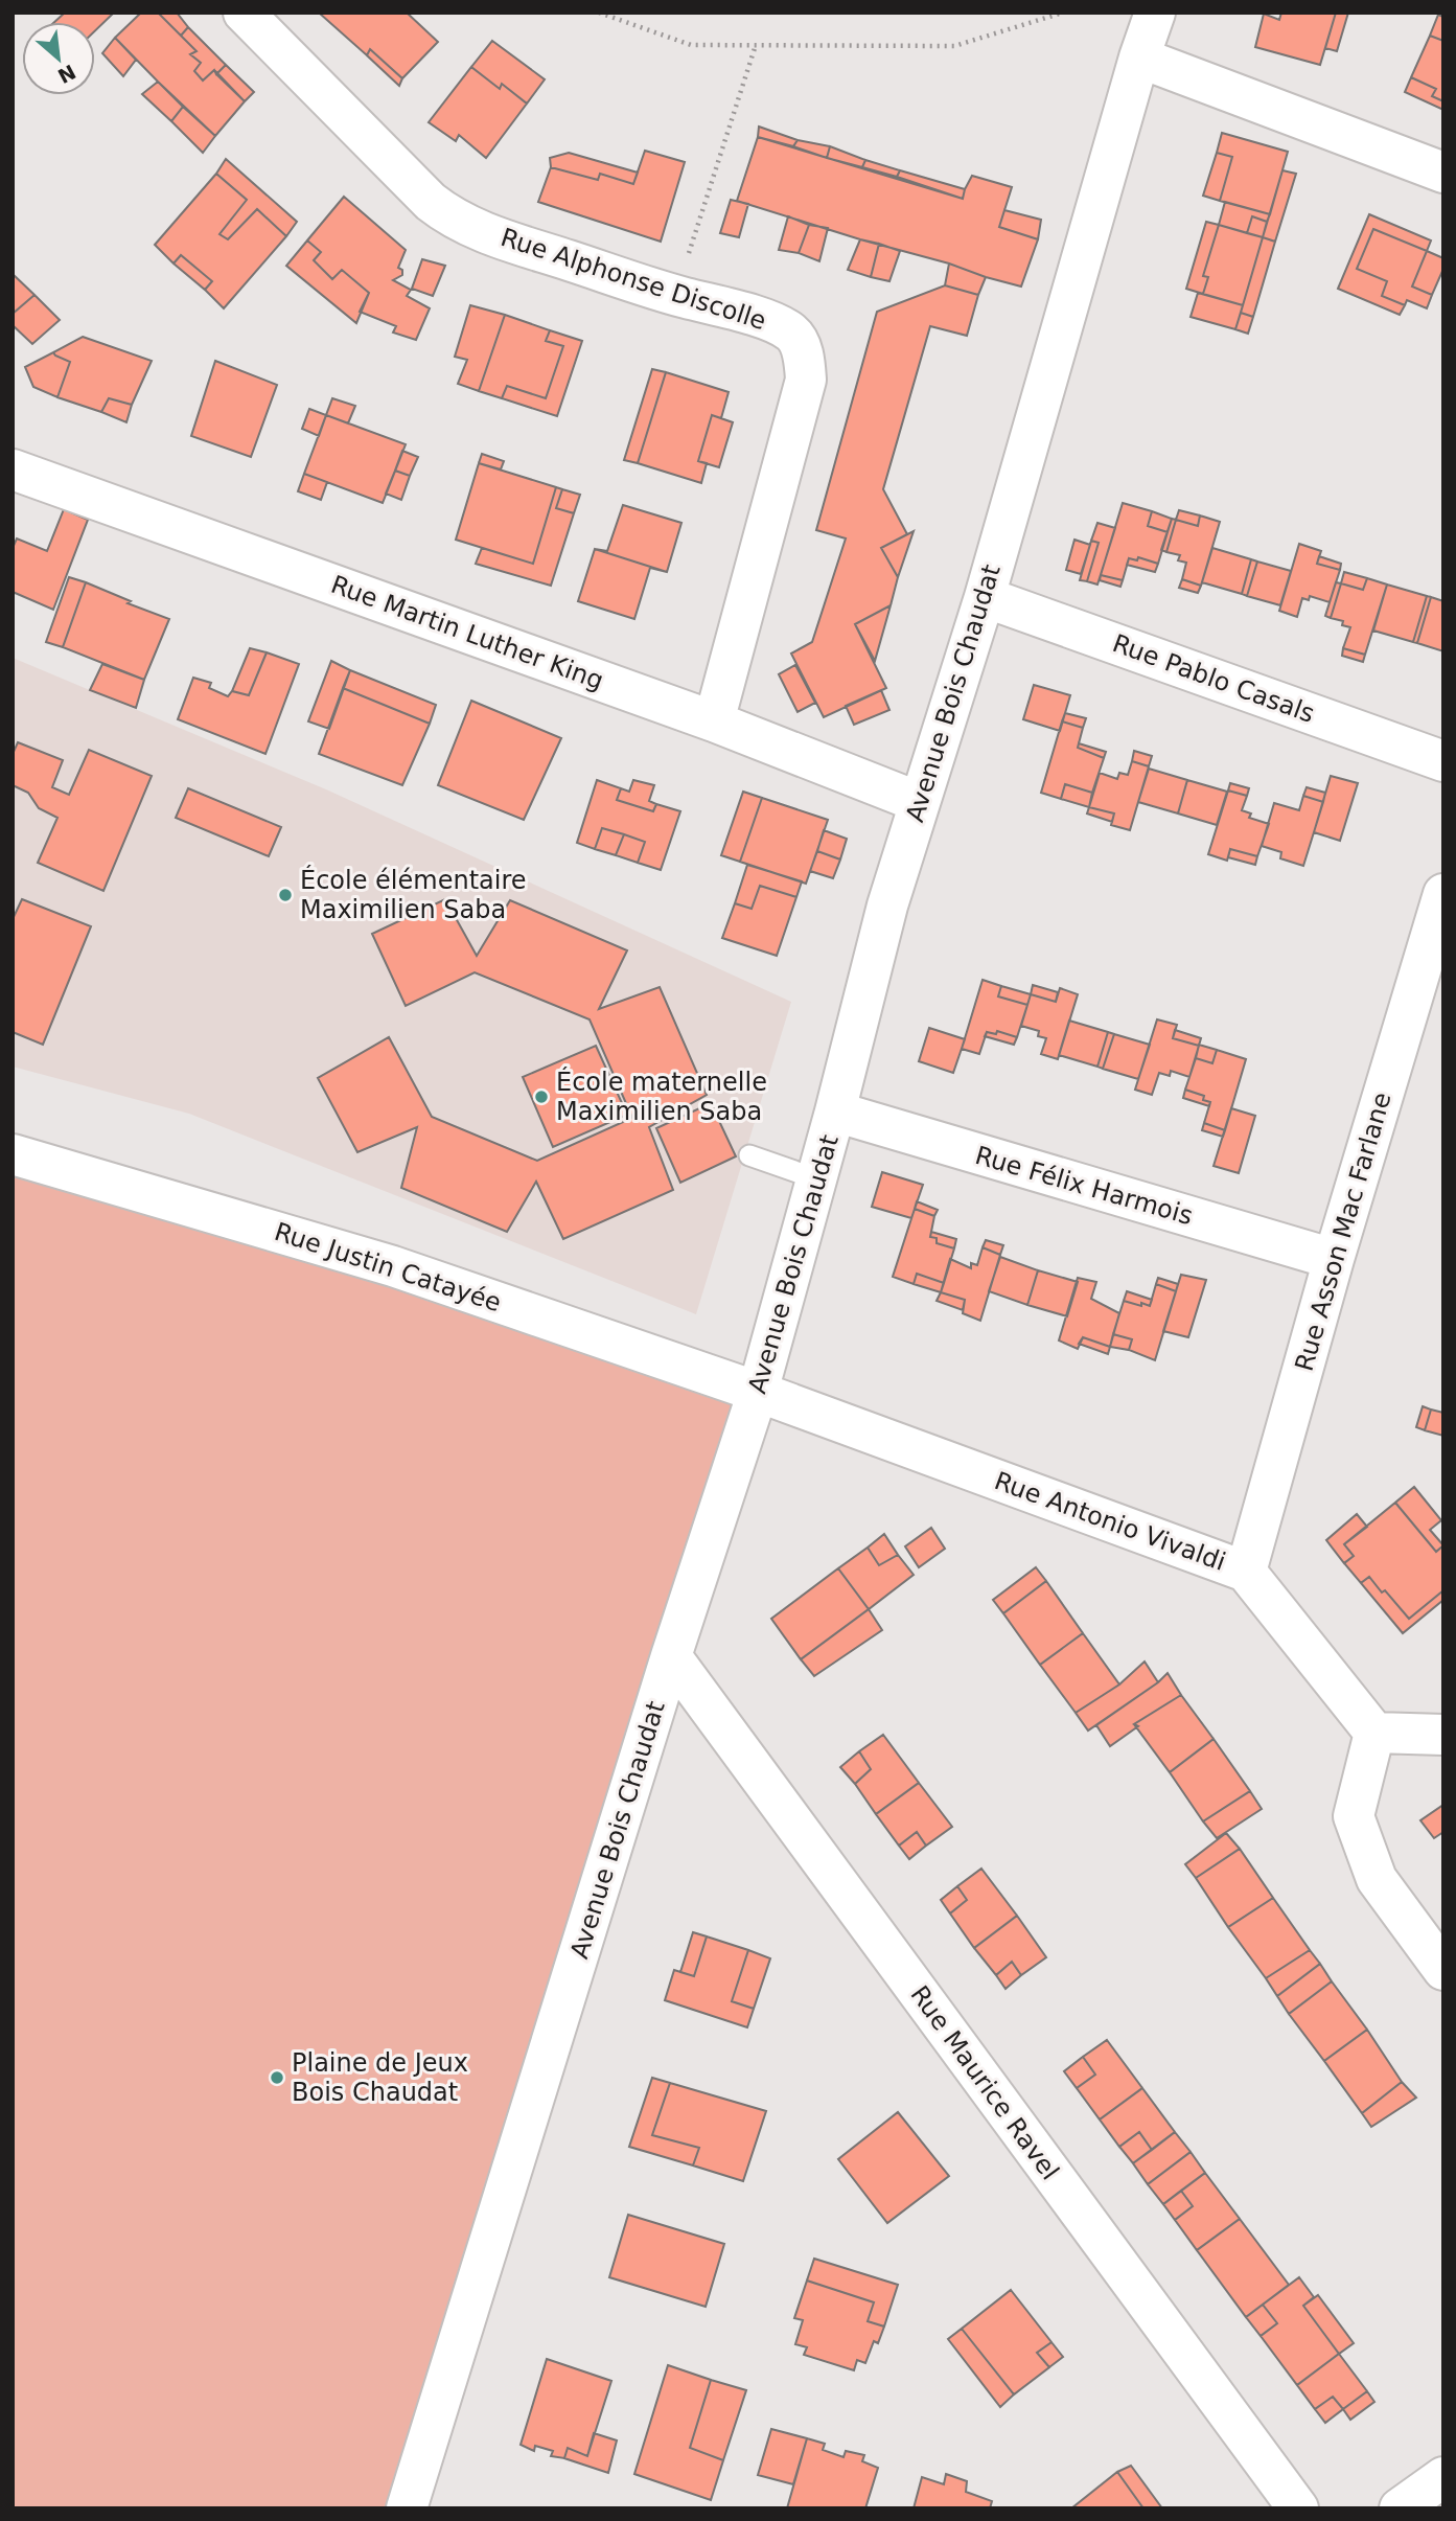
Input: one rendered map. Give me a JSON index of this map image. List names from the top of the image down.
{
  "streets": {
    "street": [
      "Rue Alphonse Discolle",
      "Rue Martin Luther King",
      "Rue Pablo Casals",
      "Avenue Bois Chaudat",
      "Rue Félix Harmois",
      "Rue Asson Mac Farlane",
      "Rue Justin Catayée",
      "Rue Antonio Vivaldi",
      "Rue Maurice Ravel"
    ]
  },
  "crossings": [
    ["Rue Alphonse Discolle", "Rue Martin Luther King"],
    ["Rue Martin Luther King", "Avenue Bois Chaudat"],
    ["Rue Pablo Casals", "Avenue Bois Chaudat"],
    ["Avenue Bois Chaudat", "Rue Félix Harmois"],
    ["Avenue Bois Chaudat", "Rue Justin Catayée"],
    ["Avenue Bois Chaudat", "Rue Antonio Vivaldi"],
    ["Avenue Bois Chaudat", "Rue Maurice Ravel"],
    ["Rue Félix Harmois", "Rue Asson Mac Farlane"],
    ["Rue Asson Mac Farlane", "Rue Antonio Vivaldi"],
    ["Rue Justin Catayée", "Rue Antonio Vivaldi"]
  ],
  "places": ["École élémentaire Maximilien Saba", "École maternelle Maximilien Saba", "Plaine de Jeux Bois Chaudat"],
  "north": "bottom right"
}
